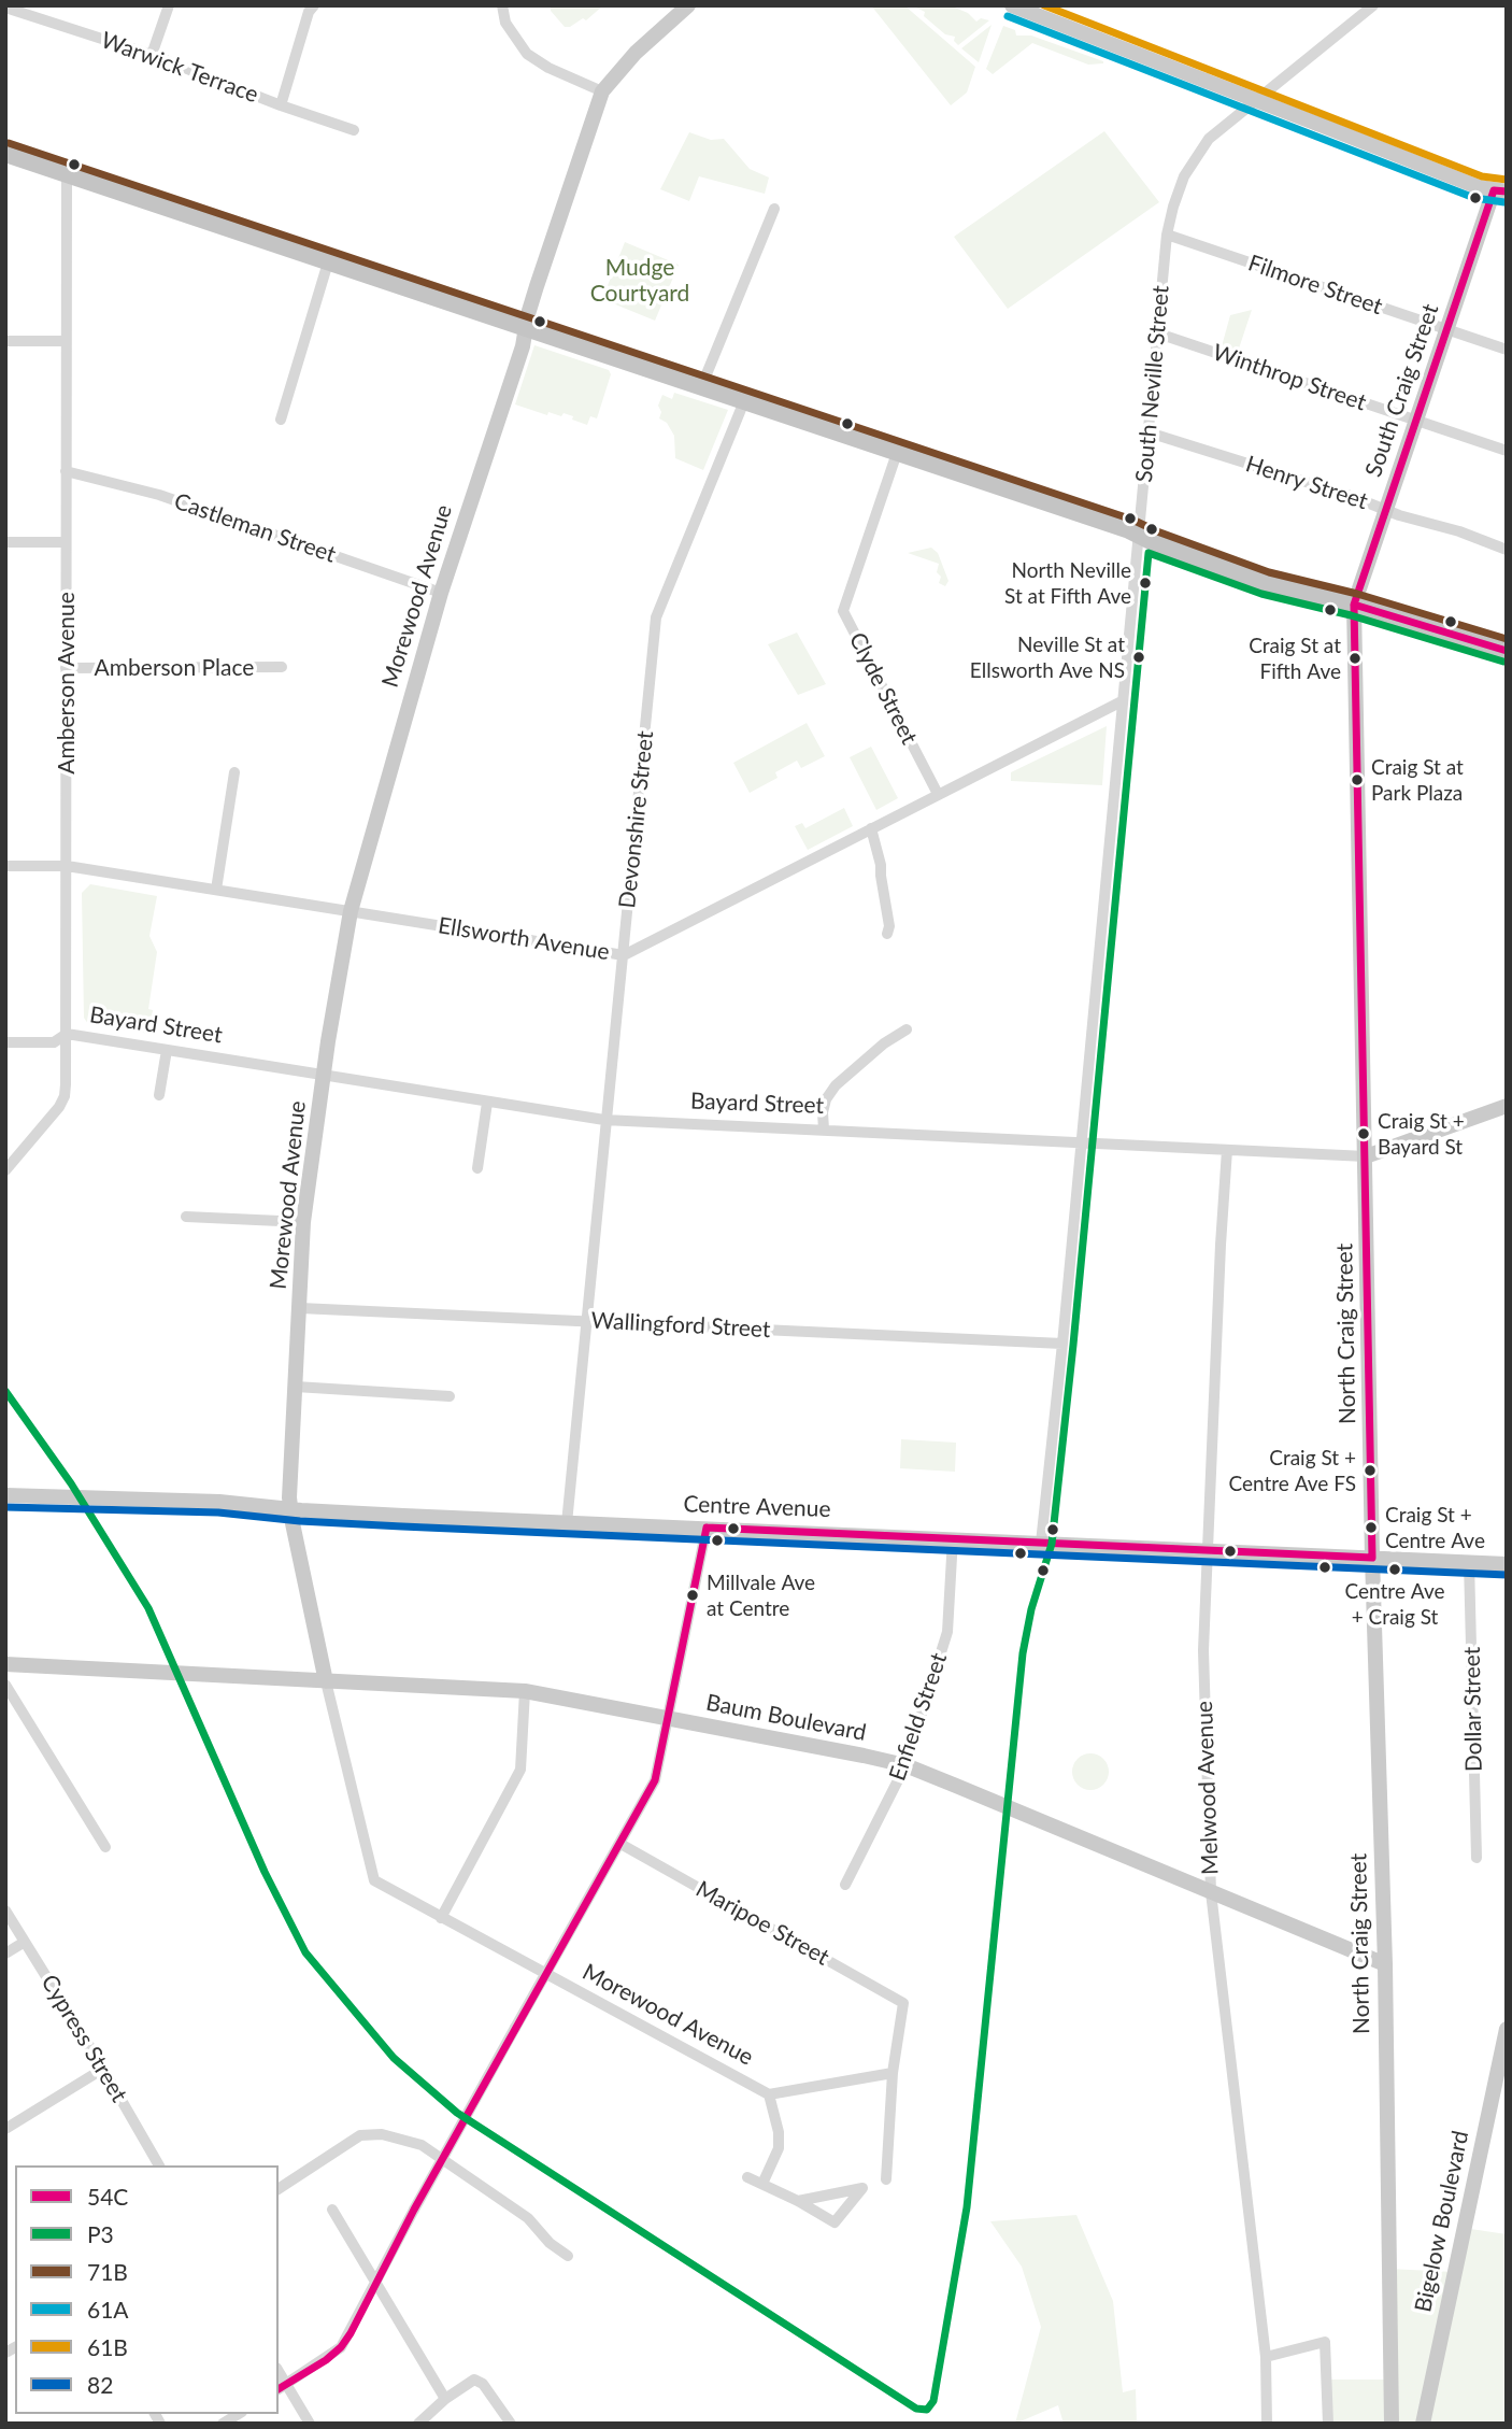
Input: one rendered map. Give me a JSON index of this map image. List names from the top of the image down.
{
  "streets": {
    "main road": [
      "South Craig Street",
      "Morewood Avenue",
      "Bayard Street",
      "North Craig Street",
      "Centre Avenue",
      "Baum Boulevard",
      "Bigelow Boulevard"
    ],
    "street": [
      "Warwick Terrace",
      "Filmore Street",
      "Winthrop Street",
      "South Neville Street",
      "Henry Street",
      "Castleman Street",
      "Amberson Place",
      "Amberson Avenue",
      "Clyde Street",
      "Devonshire Street",
      "Ellsworth Avenue",
      "Wallingford Street",
      "Dollar Street",
      "Enfield Street",
      "Melwood Avenue",
      "Maripoe Street",
      "Cypress Street"
    ]
  },
  "crossings": [
    ["Filmore Street", "South Neville Street"],
    ["Filmore Street", "South Craig Street"],
    ["Winthrop Street", "South Neville Street"],
    ["Winthrop Street", "South Craig Street"],
    ["South Neville Street", "Henry Street"],
    ["South Neville Street", "Ellsworth Avenue"],
    ["South Neville Street", "Bayard Street"],
    ["South Neville Street", "Wallingford Street"],
    ["South Neville Street", "Centre Avenue"],
    ["South Craig Street", "Henry Street"],
    ["South Craig Street", "North Craig Street"],
    ["Castleman Street", "Morewood Avenue"],
    ["Castleman Street", "Amberson Avenue"],
    ["Morewood Avenue", "Ellsworth Avenue"],
    ["Morewood Avenue", "Bayard Street"],
    ["Morewood Avenue", "Wallingford Street"],
    ["Morewood Avenue", "Centre Avenue"],
    ["Morewood Avenue", "Baum Boulevard"],
    ["Morewood Avenue", "Maripoe Street"],
    ["Amberson Place", "Amberson Avenue"],
    ["Amberson Avenue", "Ellsworth Avenue"],
    ["Amberson Avenue", "Bayard Street"],
    ["Clyde Street", "Ellsworth Avenue"],
    ["Devonshire Street", "Ellsworth Avenue"],
    ["Devonshire Street", "Bayard Street"],
    ["Devonshire Street", "Wallingford Street"],
    ["Devonshire Street", "Centre Avenue"],
    ["Bayard Street", "North Craig Street"],
    ["Bayard Street", "Melwood Avenue"],
    ["North Craig Street", "Centre Avenue"],
    ["North Craig Street", "Baum Boulevard"],
    ["Centre Avenue", "Dollar Street"],
    ["Centre Avenue", "Enfield Street"],
    ["Centre Avenue", "Melwood Avenue"],
    ["Enfield Street", "Baum Boulevard"],
    ["Baum Boulevard", "Melwood Avenue"]
  ],
  "parks": ["Mudge Courtyard"],
  "places": [
    "North Neville St at Fifth Ave",
    "Neville St at Ellsworth Ave NS",
    "Craig St at Fifth Ave",
    "Craig St at Park Plaza",
    "Craig St + Bayard St",
    "Craig St + Centre Ave FS",
    "Craig St + Centre Ave",
    "Centre Ave + Craig St",
    "Millvale Ave at Centre"
  ],
  "lines": [
    "transit line 61B",
    "transit line 61A",
    "transit line 71B",
    "transit line 54C",
    "transit line P3",
    "transit line 82"
  ],
  "legend": [
    "54C",
    "P3",
    "71B",
    "61A",
    "61B",
    "82"
  ]
}
